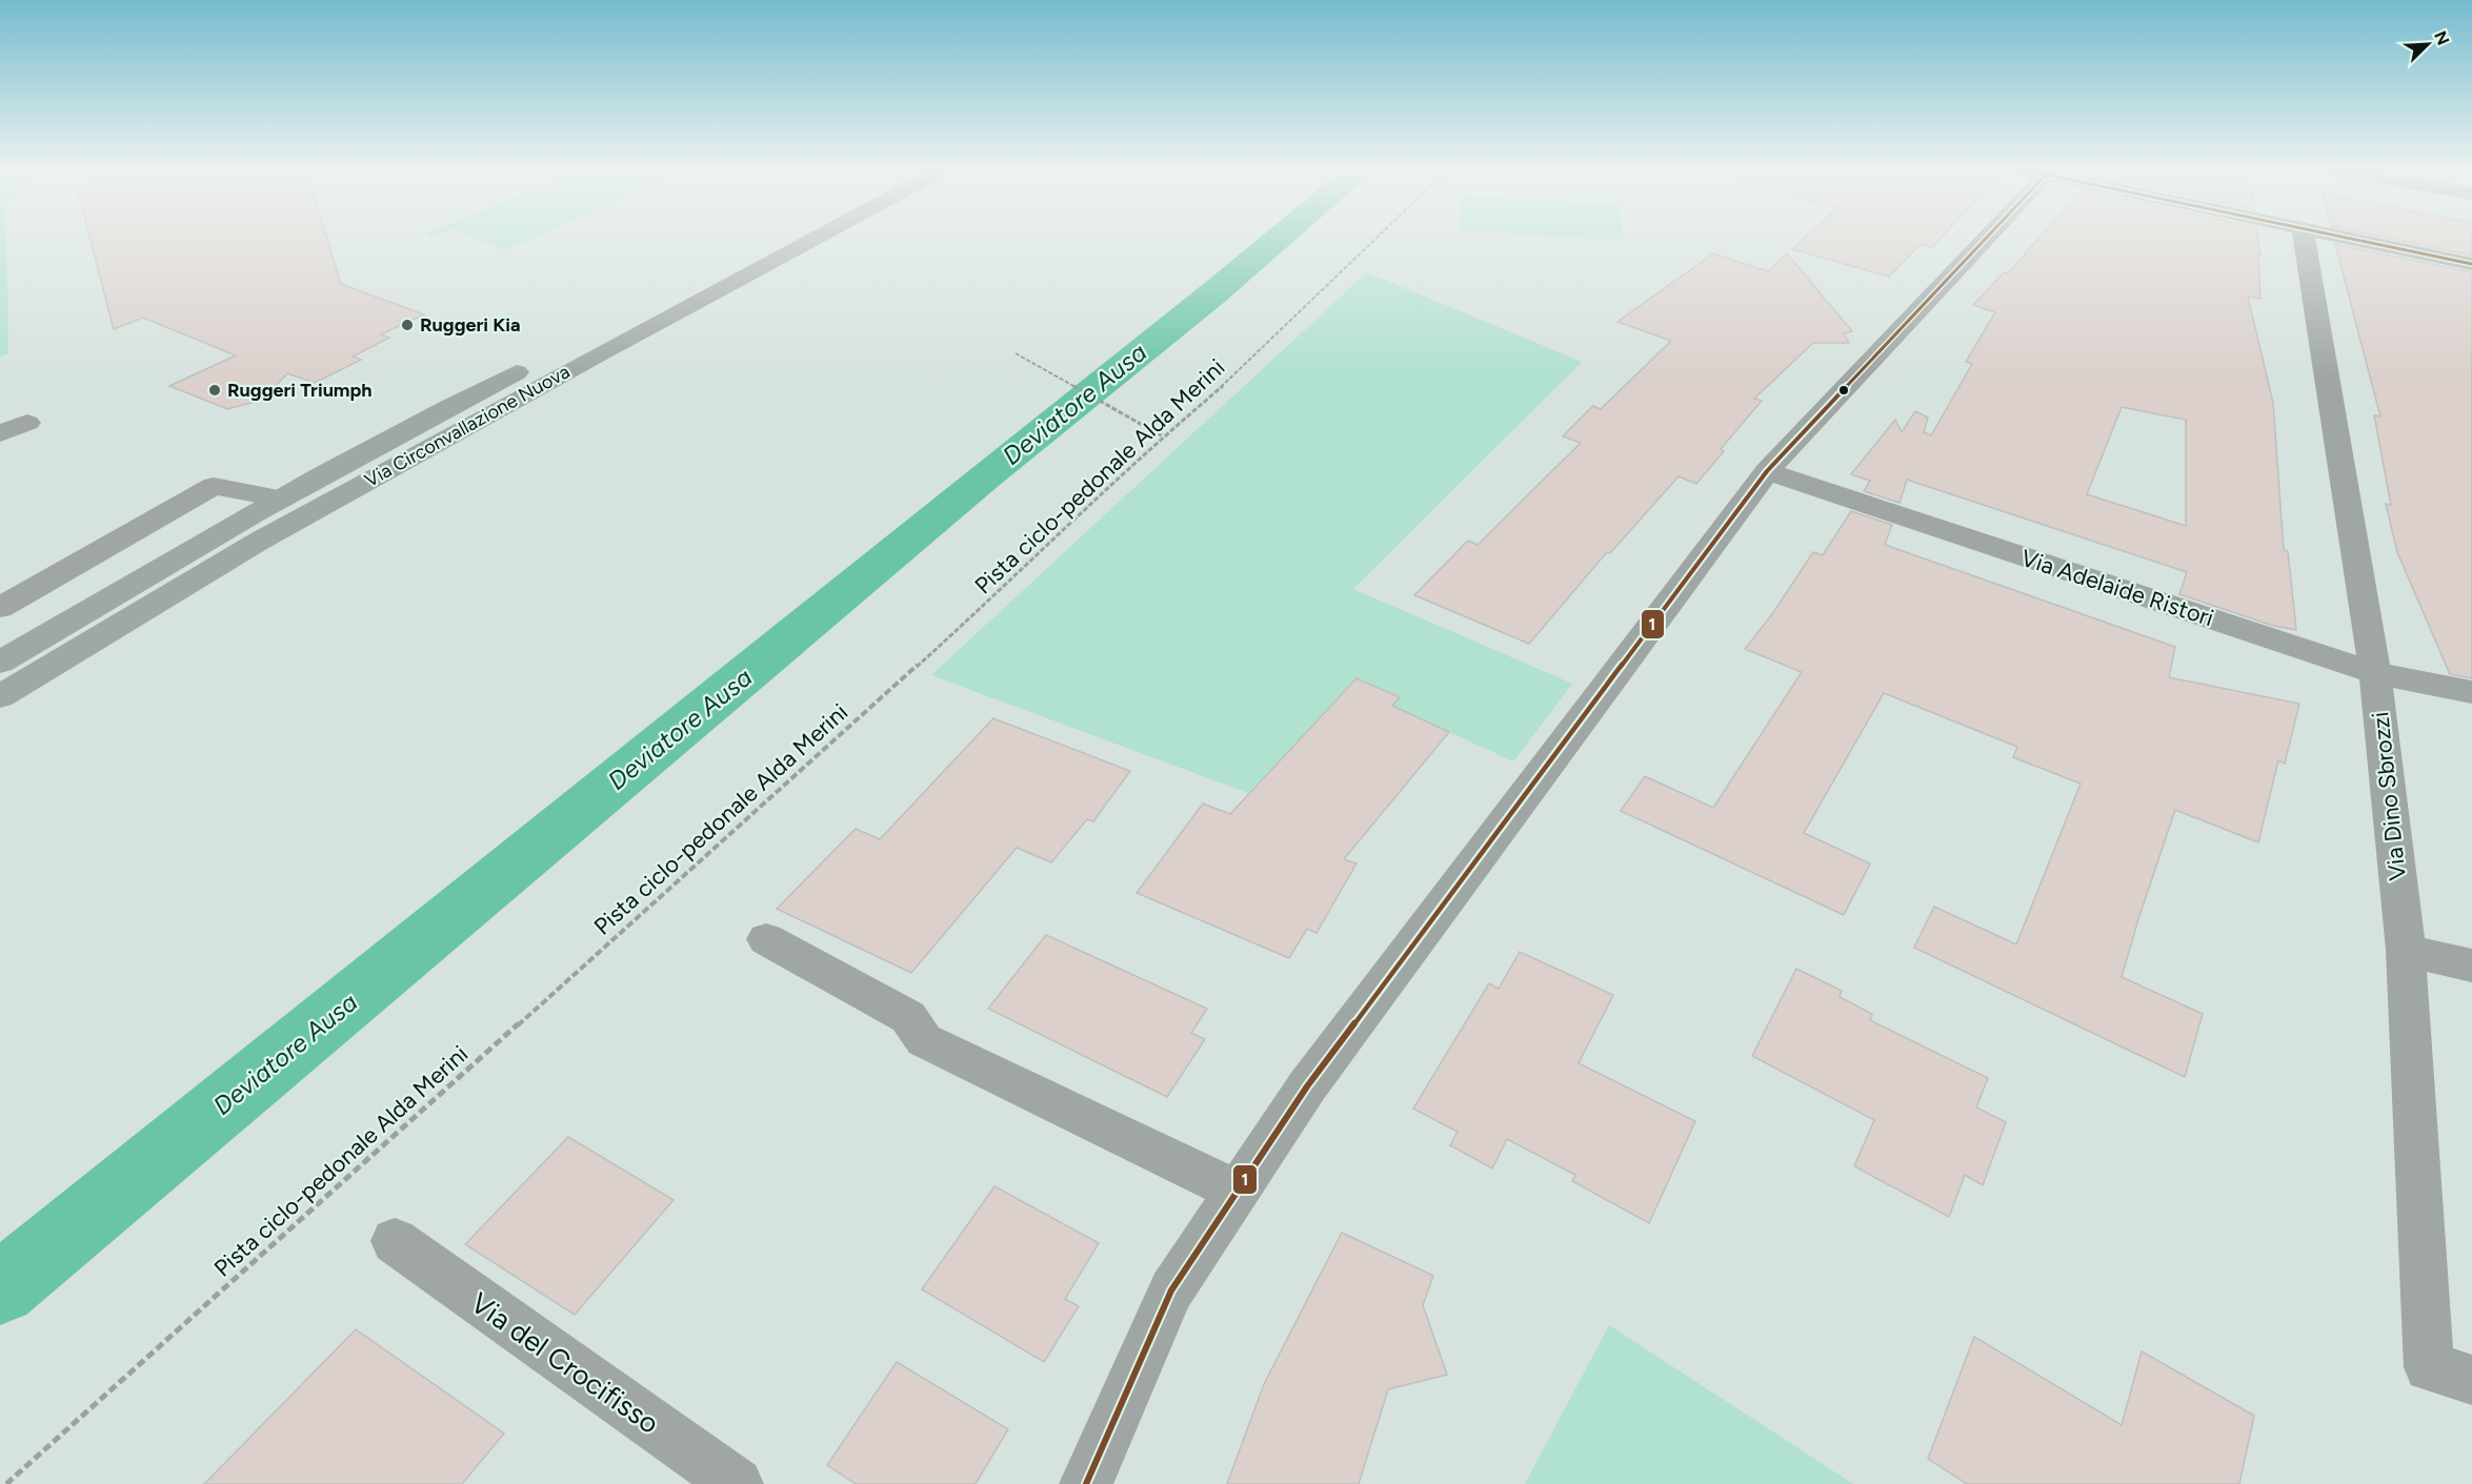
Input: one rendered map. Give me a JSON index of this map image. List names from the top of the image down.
{
  "streets": {
    "main road": ["Via Circonvallazione Nuova"],
    "street": ["Via Adelaide Ristori", "Via Dino Sbrozzi", "Via del Crocifisso"],
    "path": ["Pista ciclo-pedonale Alda Merini"]
  },
  "crossings": [
    ["Via Adelaide Ristori", "Via Dino Sbrozzi"]
  ],
  "water": ["Deviatore Ausa"],
  "places": ["Ruggeri Kia", "Ruggeri Triumph"],
  "lines": ["transit line 1"],
  "north": "top right"
}
